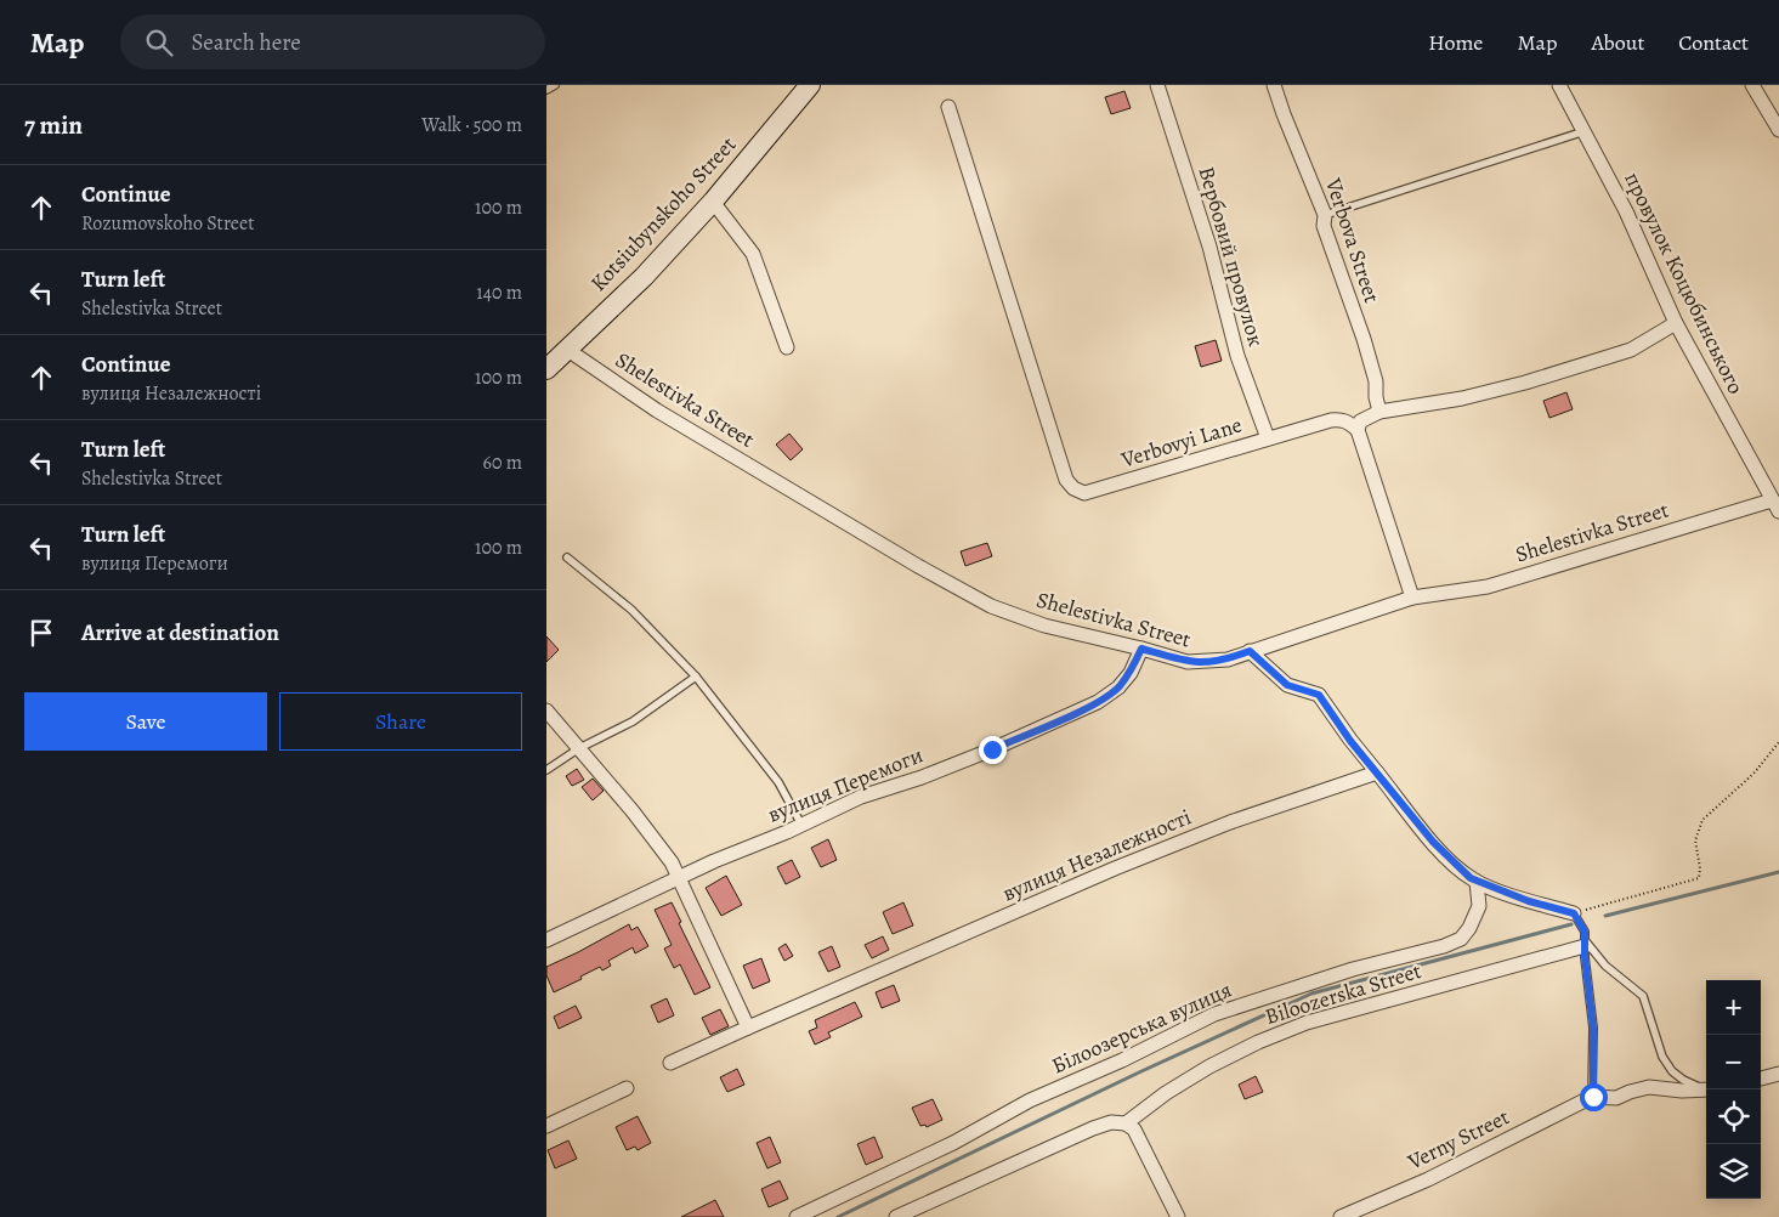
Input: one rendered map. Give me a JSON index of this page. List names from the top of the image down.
{
  "streets": {
    "street": [
      "Kotsiubynskoho Street",
      "Verbova Street",
      "Вербовий провулок",
      "провулок Коцюбинського",
      "Shelestivka Street",
      "Verbovyi Lane",
      "вулиця Перемоги",
      "вулиця Незалежності",
      "Biloozerska Street",
      "Білоозерська вулиця",
      "Verny Street"
    ]
  },
  "crossings": [
    ["Kotsiubynskoho Street", "Shelestivka Street"],
    ["Вербовий провулок", "Verbovyi Lane"],
    ["провулок Коцюбинського", "Shelestivka Street"],
    ["Shelestivka Street", "вулиця Перемоги"]
  ],
  "page": {
    "header": "Map",
    "search": "Search here",
    "nav": [
      "Home",
      "Map",
      "About",
      "Contact"
    ],
    "heading": ["7 min", "Walk · 500 m"],
    "list": [
      ["Continue", "Rozumovskoho Street", "100 m"],
      ["Turn left", "Shelestivka Street", "140 m"],
      ["Continue", "вулиця Незалежності", "100 m"],
      ["Turn left", "Shelestivka Street", "60 m"],
      ["Turn left", "вулиця Перемоги", "100 m"],
      "Arrive at destination"
    ],
    "buttons": ["Save", "Share"],
    "map_buttons": ["+", "−"]
  }
}
